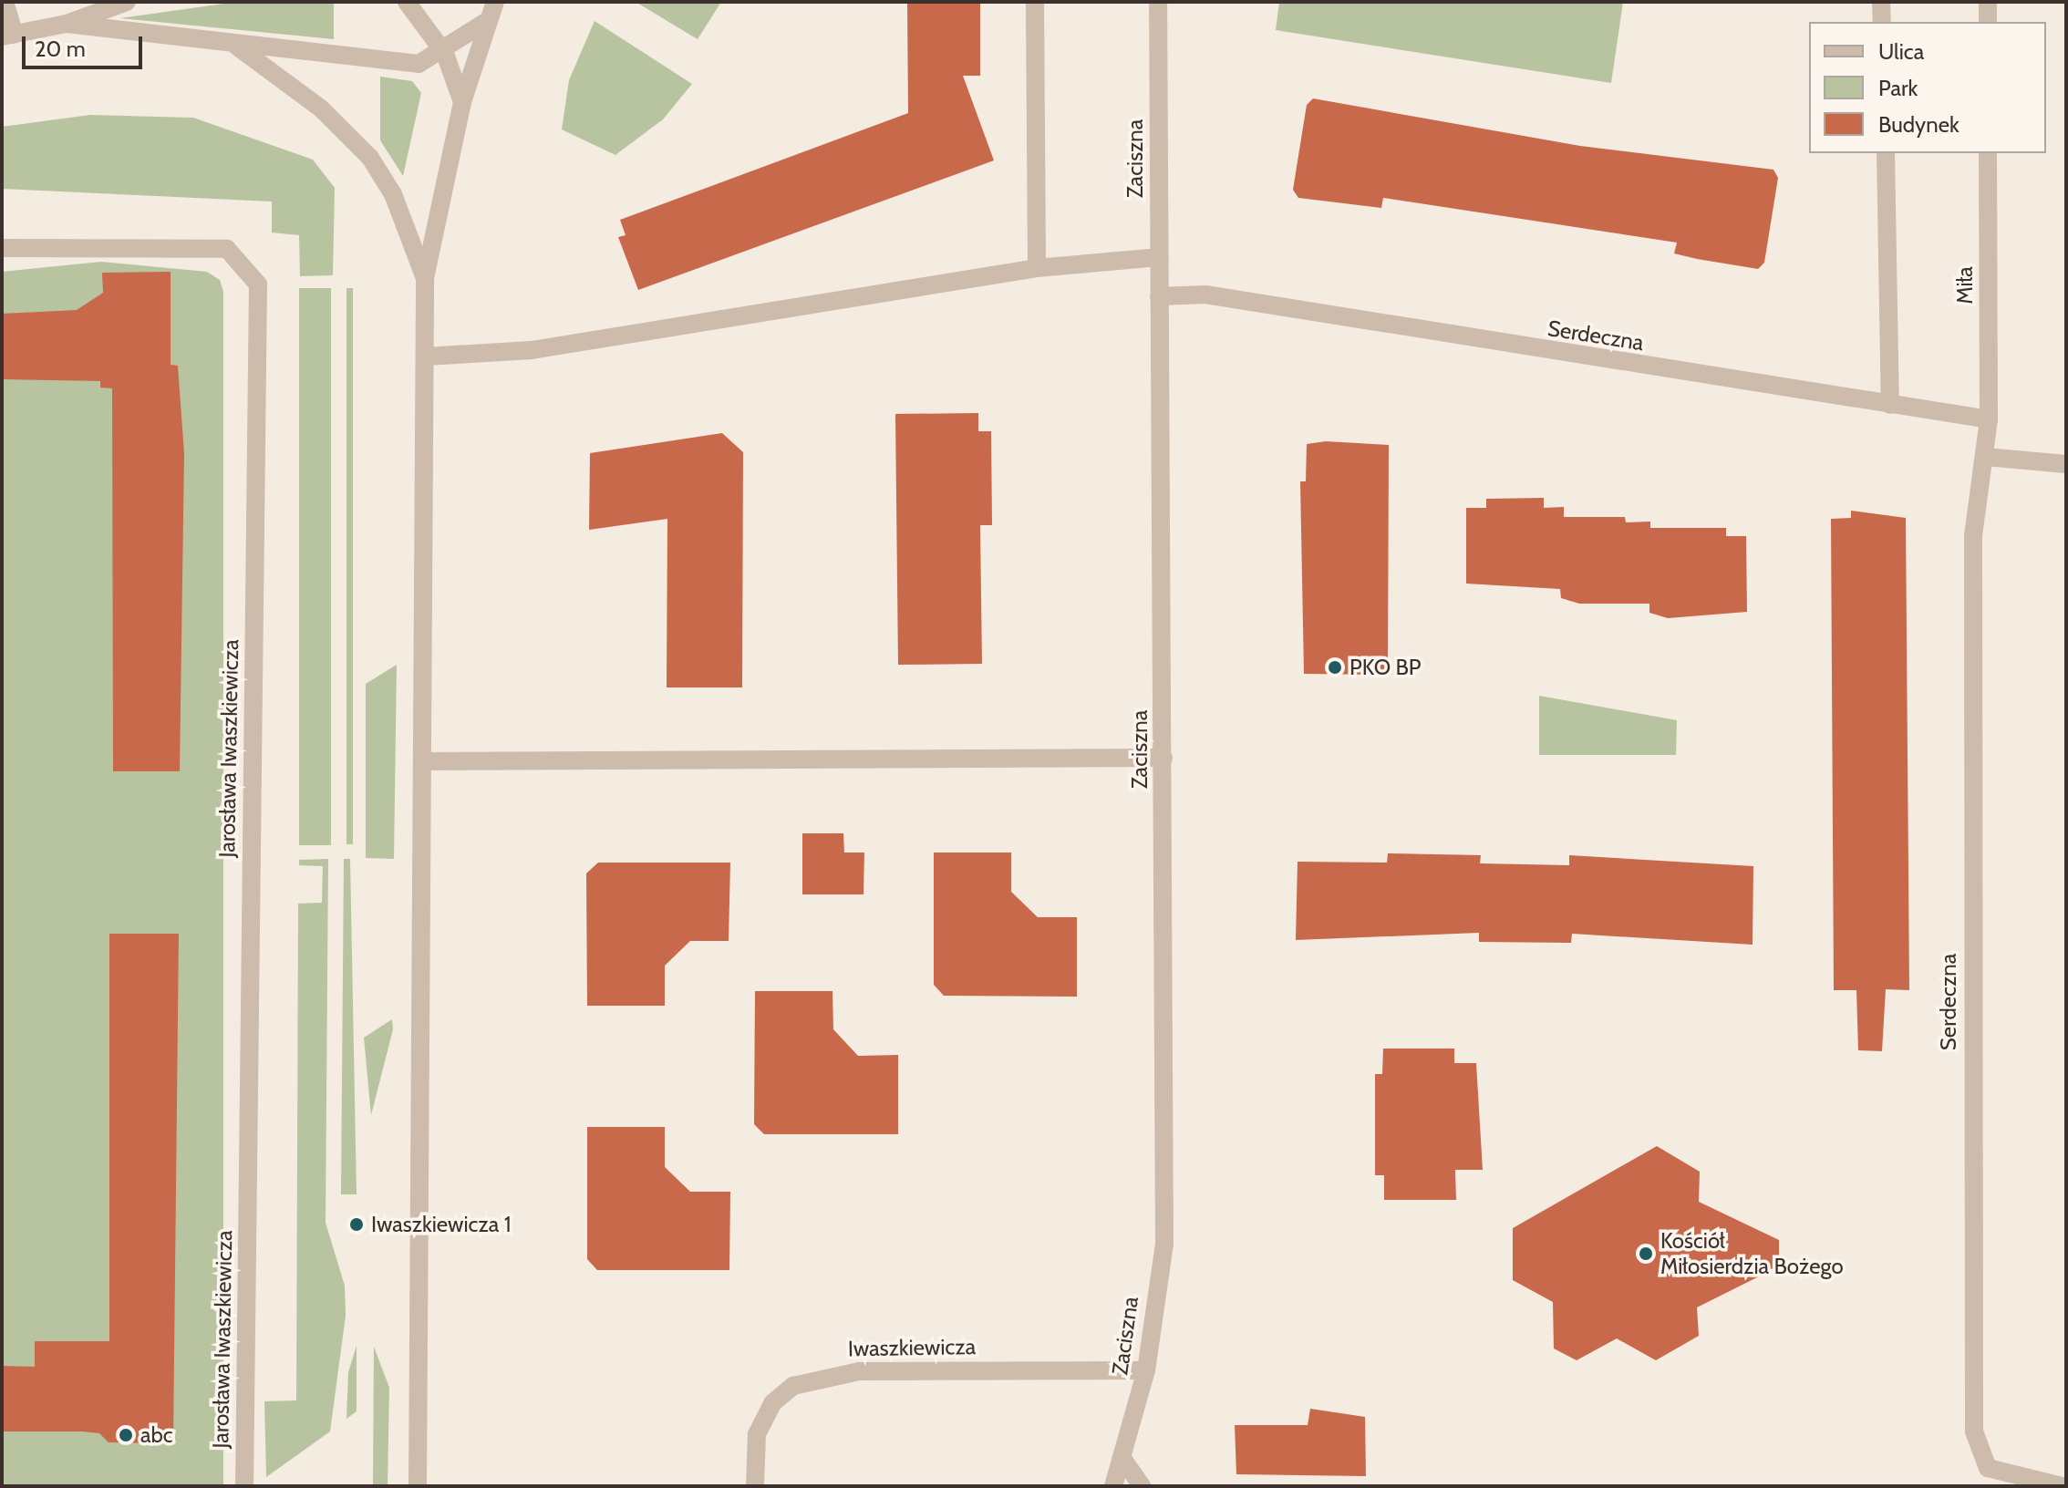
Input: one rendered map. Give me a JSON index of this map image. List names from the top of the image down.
{
  "streets": {
    "street": [
      "Zaciszna",
      "Miła",
      "Serdeczna",
      "Jarosława Iwaszkiewicza",
      "Iwaszkiewicza"
    ]
  },
  "crossings": [
    ["Zaciszna", "Serdeczna"],
    ["Zaciszna", "Iwaszkiewicza"],
    ["Miła", "Serdeczna"]
  ],
  "places": [
    "PKO BP",
    "Iwaszkiewicza 1",
    "Kościół Miłosierdzia Bożego",
    "abc"
  ],
  "legend": ["Ulica", "Park", "Budynek"],
  "scale_bar": "20 m"
}
